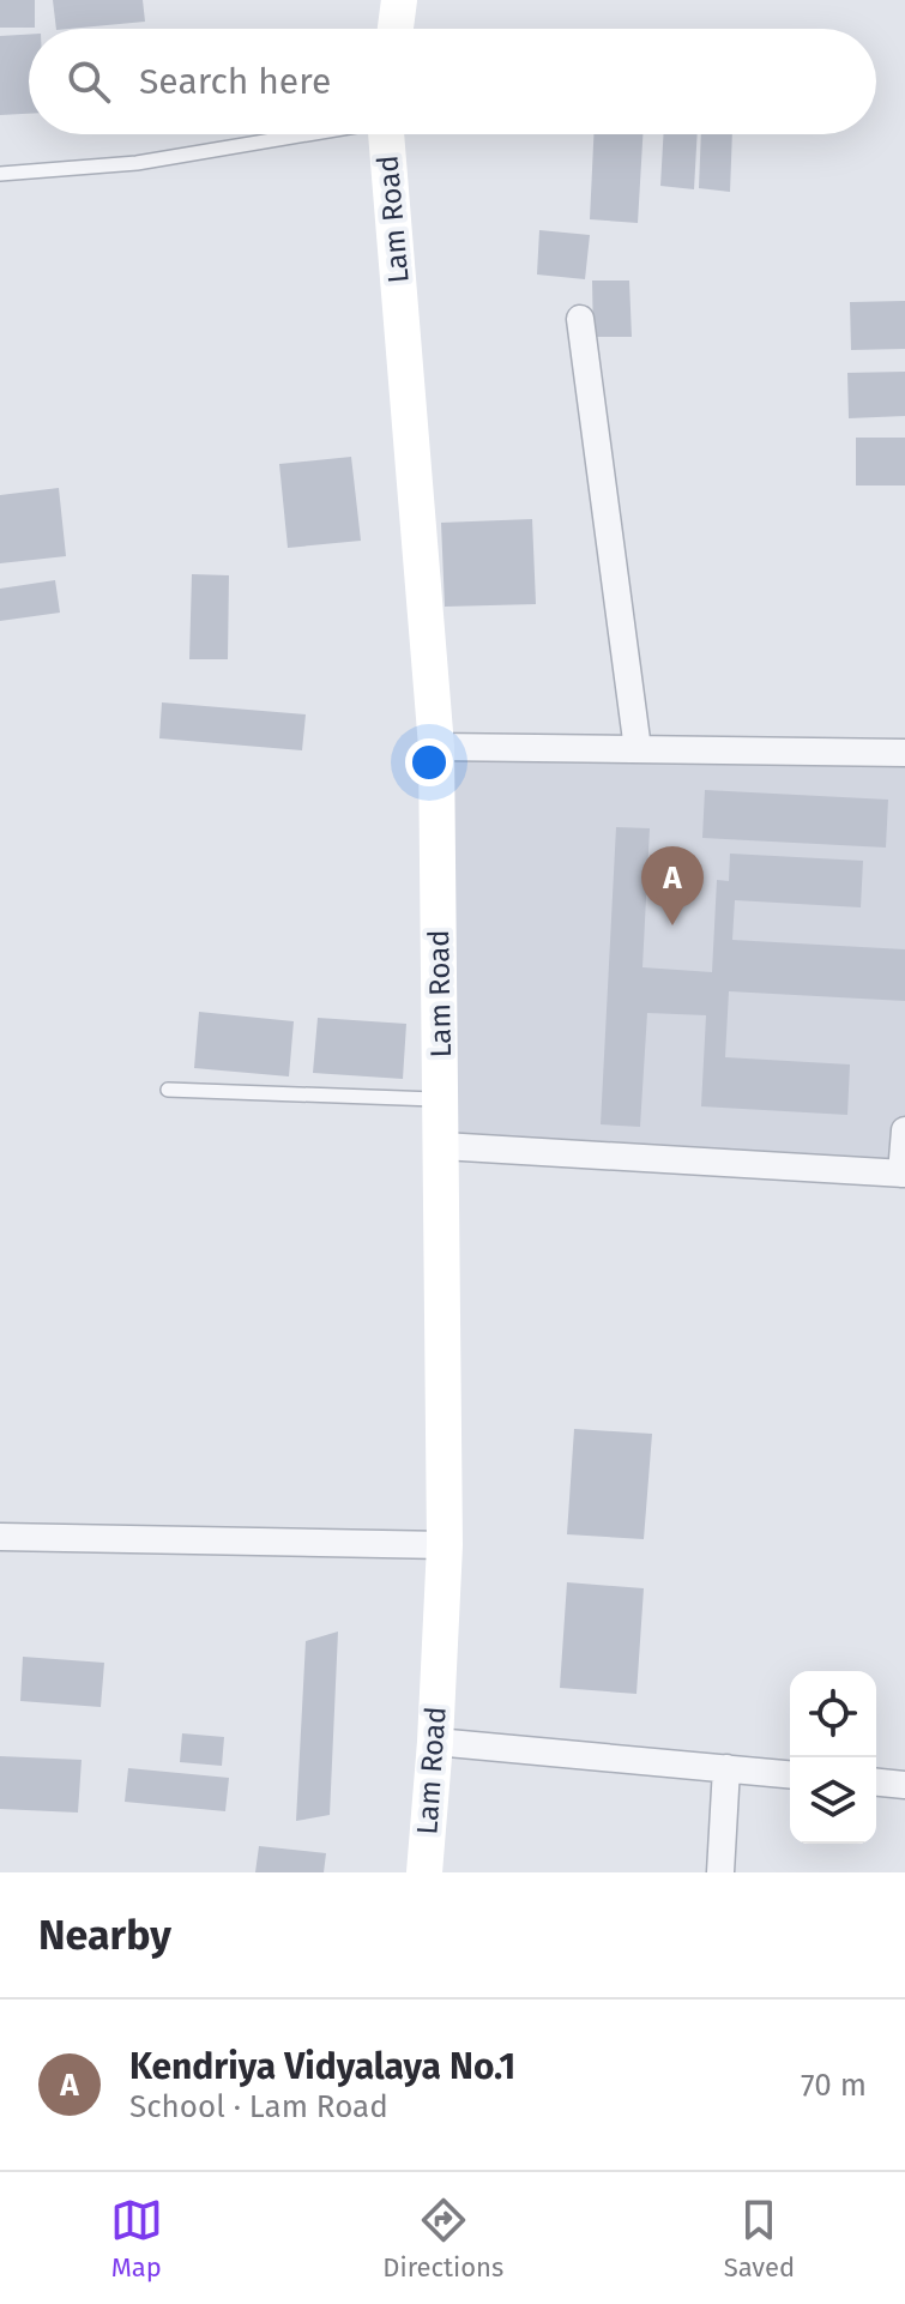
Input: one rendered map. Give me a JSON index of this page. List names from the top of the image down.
{
  "streets": {
    "main road": ["Lam Road"]
  },
  "page": {
    "search": "Search here",
    "pins": "A",
    "heading": "Nearby",
    "list": [
      {
        "mark": "A",
        "name": "Kendriya Vidyalaya No.1",
        "note": "School · Lam Road",
        "value": "70 m"
      }
    ],
    "nav": ["Map", "Directions", "Saved"]
  }
}
